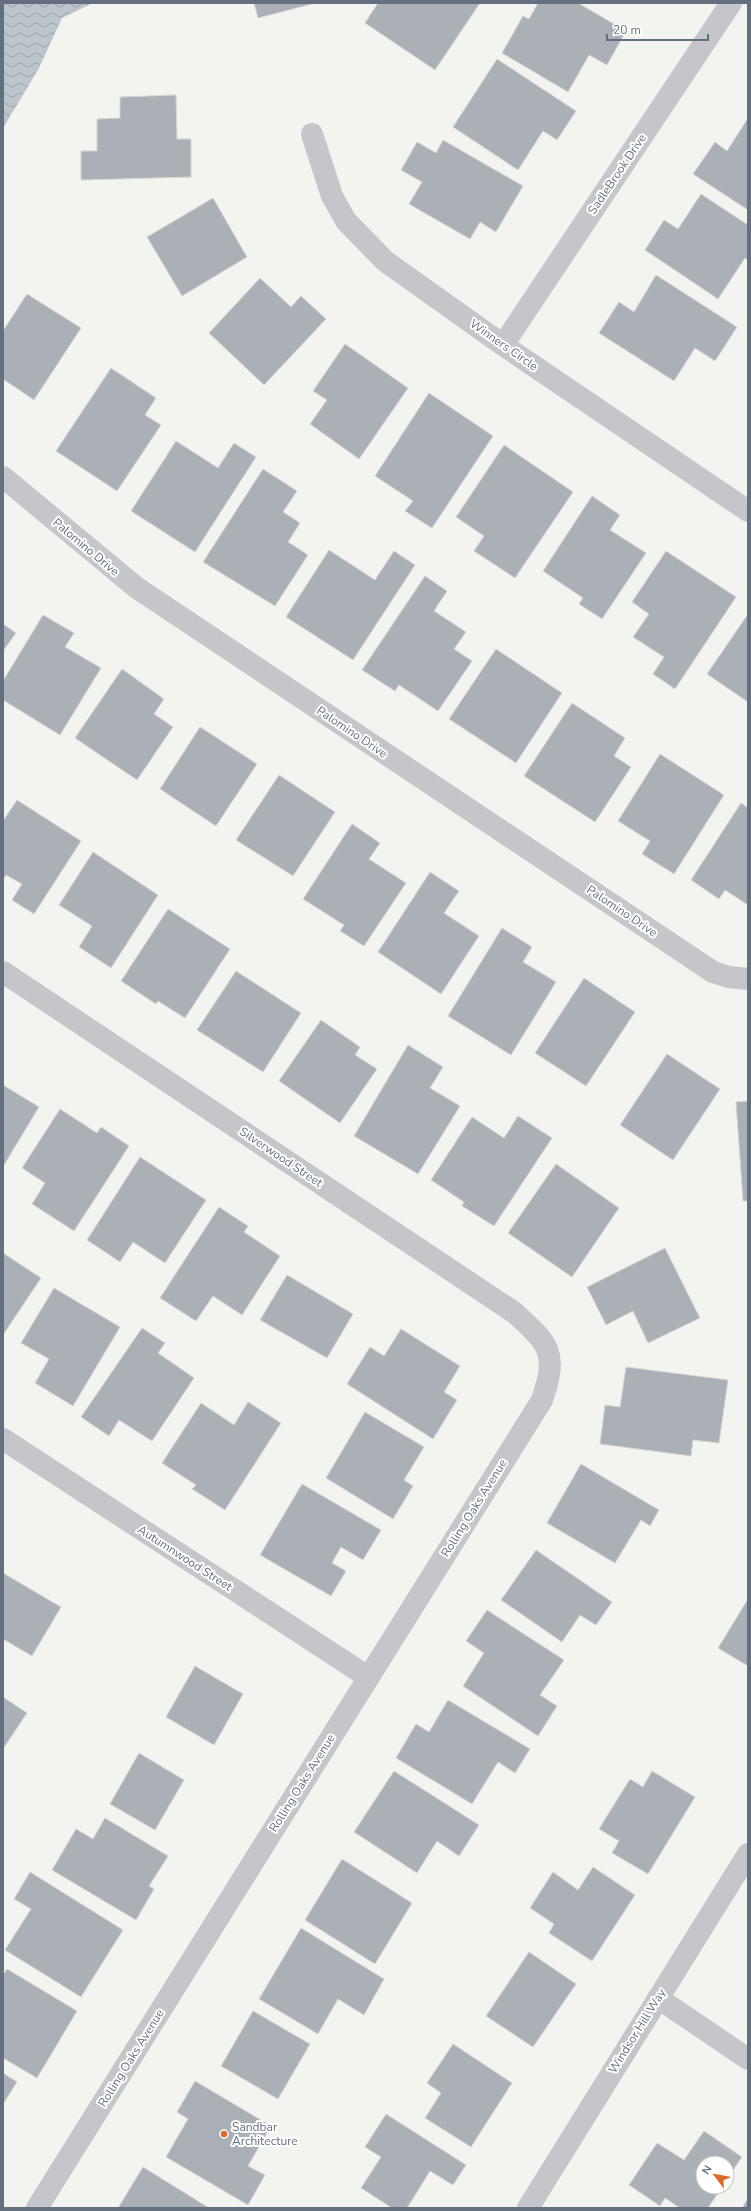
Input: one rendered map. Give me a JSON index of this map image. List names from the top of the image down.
{
  "streets": {
    "street": [
      "SadleBrook Drive",
      "Winners Circle",
      "Palomino Drive",
      "Silverwood Street",
      "Rolling Oaks Avenue",
      "Autumnwood Street",
      "Windsor Hill Way"
    ]
  },
  "crossings": [
    ["SadleBrook Drive", "Winners Circle"],
    ["Silverwood Street", "Rolling Oaks Avenue"],
    ["Rolling Oaks Avenue", "Autumnwood Street"]
  ],
  "places": ["Sandbar Architecture"],
  "scale_bar": "20 m",
  "north": "top left"
}
